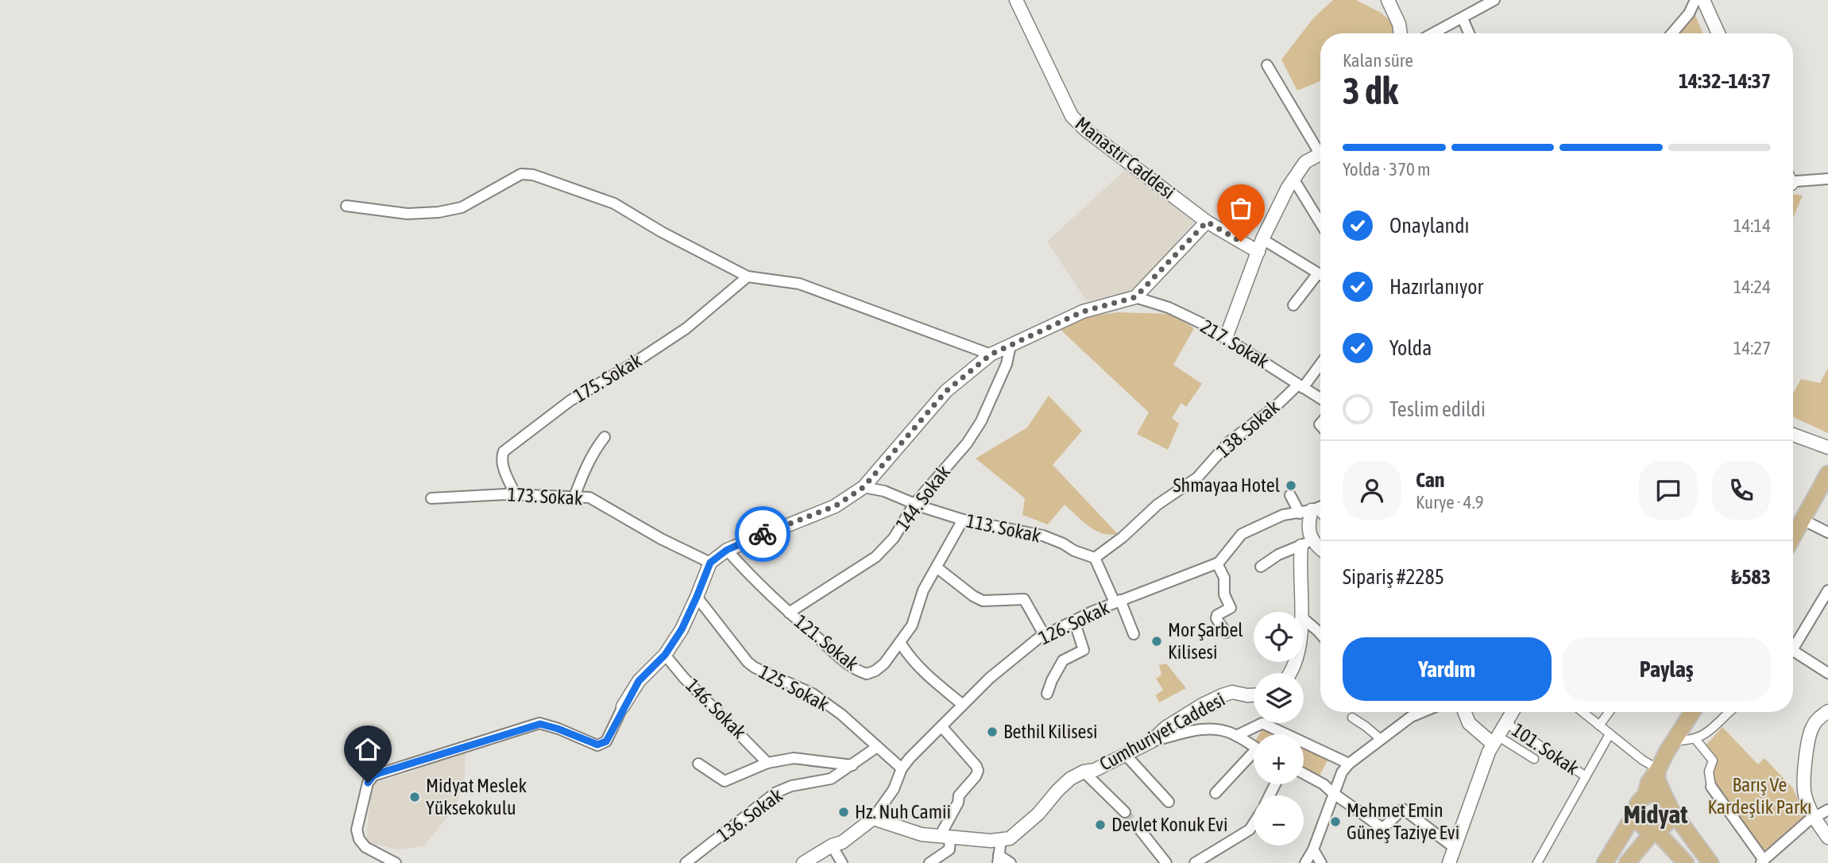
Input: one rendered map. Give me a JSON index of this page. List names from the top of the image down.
{
  "streets": {
    "street": [
      "Manastır Caddesi",
      "217. Sokak",
      "175. Sokak",
      "138. Sokak",
      "173. Sokak",
      "144. Sokak",
      "113. Sokak",
      "126. Sokak",
      "121. Sokak",
      "125. Sokak",
      "146. Sokak",
      "Cumhuriyet Caddesi",
      "101. Sokak",
      "136. Sokak"
    ]
  },
  "crossings": [
    ["217. Sokak", "138. Sokak"],
    ["175. Sokak", "173. Sokak"],
    ["138. Sokak", "113. Sokak"],
    ["144. Sokak", "113. Sokak"],
    ["144. Sokak", "121. Sokak"],
    ["113. Sokak", "121. Sokak"],
    ["126. Sokak", "125. Sokak"],
    ["125. Sokak", "136. Sokak"]
  ],
  "districts": ["Midyat"],
  "parks": ["Barış Ve Kardeşlik Parkı"],
  "places": [
    "Shmayaa Hotel",
    "Mor Şarbel Kilisesi",
    "Bethil Kilisesi",
    "Midyat Meslek Yüksekokulu",
    "Hz. Nuh Camii",
    "Mehmet Emin Güneş Taziye Evi",
    "Devlet Konuk Evi"
  ],
  "page": {
    "heading": ["3 dk", "Kalan süre", "14:32–14:37"],
    "panel": [
      "Can",
      "Kurye · 4.9",
      "Sipariş #2285",
      "₺583"
    ],
    "bar": "Yolda · 370 m",
    "list": [
      ["Onaylandı", "14:14"],
      ["Hazırlanıyor", "14:24"],
      ["Yolda", "14:27"],
      "Teslim edildi"
    ],
    "map_buttons": ["+", "−"],
    "buttons": ["Yardım", "Paylaş"]
  }
}
